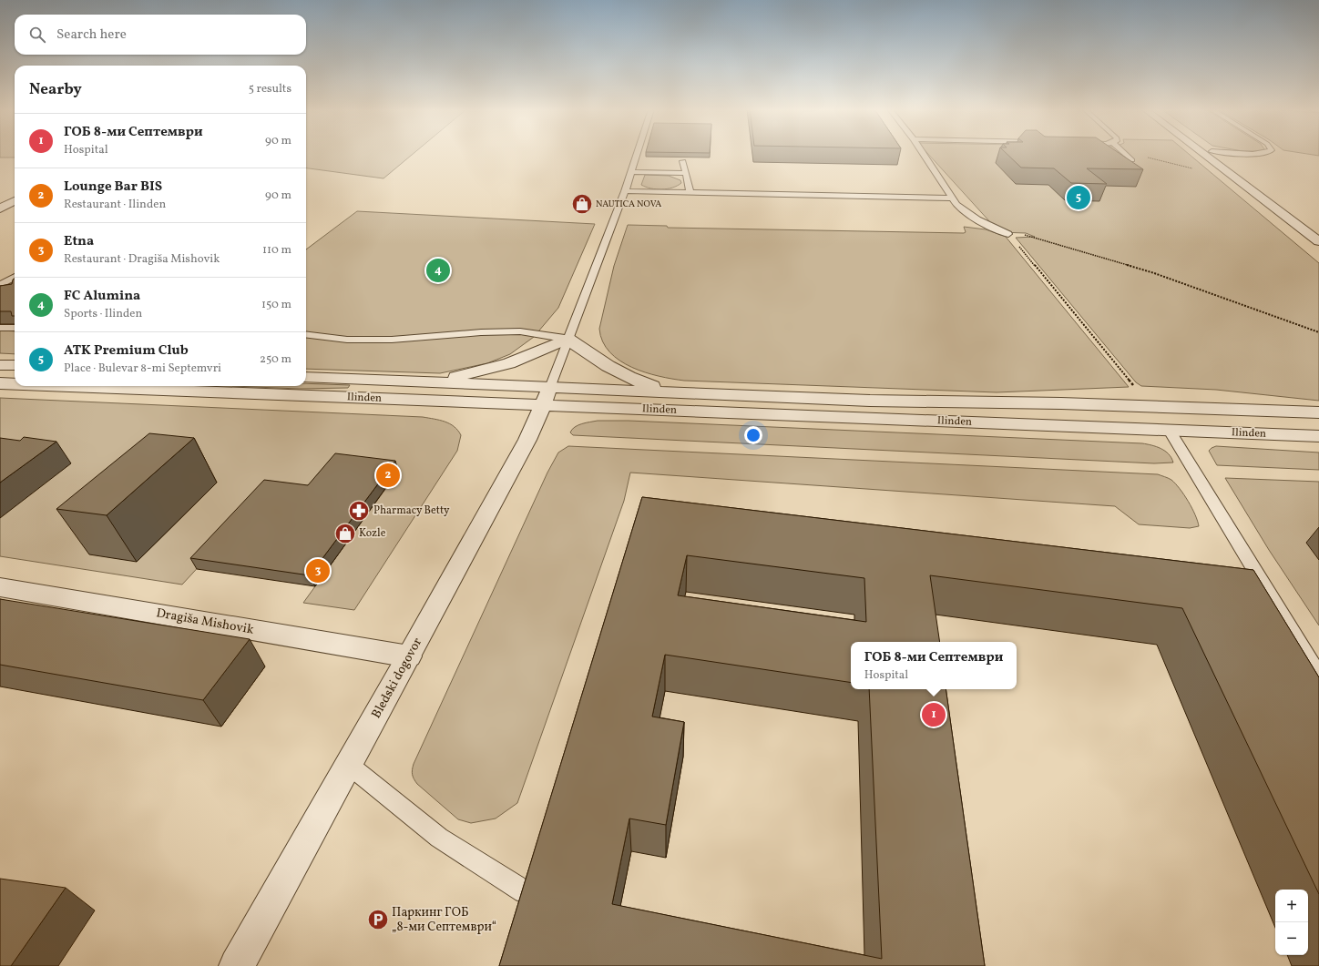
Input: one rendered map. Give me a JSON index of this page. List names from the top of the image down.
{
  "streets": {
    "street": ["Ilinden", "Dragiša Mishovik", "Bledski dogovor"]
  },
  "crossings": [
    ["Ilinden", "Bledski dogovor"],
    ["Dragiša Mishovik", "Bledski dogovor"]
  ],
  "places": {
    "shop": ["NAUTICA NOVA", "Kozle"],
    "pharmacy": ["Pharmacy Betty"],
    "parking": ["Паркинг ГОБ „8-ми Септември“"]
  },
  "page": {
    "search": "Search here",
    "heading": ["Nearby", "5 results"],
    "list": [
      {
        "mark": "1",
        "name": "ГОБ 8-ми Септември",
        "note": "Hospital",
        "value": "90 m"
      },
      {
        "mark": "2",
        "name": "Lounge Bar BIS",
        "note": "Restaurant · Ilinden",
        "value": "90 m"
      },
      {
        "mark": "3",
        "name": "Etna",
        "note": "Restaurant · Dragiša Mishovik",
        "value": "110 m"
      },
      {
        "mark": "4",
        "name": "FC Alumina",
        "note": "Sports · Ilinden",
        "value": "150 m"
      },
      {
        "mark": "5",
        "name": "ATK Premium Club",
        "note": "Place · Bulevar 8-mi Septemvri",
        "value": "250 m"
      }
    ],
    "pins": [
      "5",
      "4",
      "2",
      "3",
      "1"
    ],
    "popup": ["ГОБ 8-ми Септември", "Hospital"],
    "map_buttons": ["+", "−"]
  }
}
